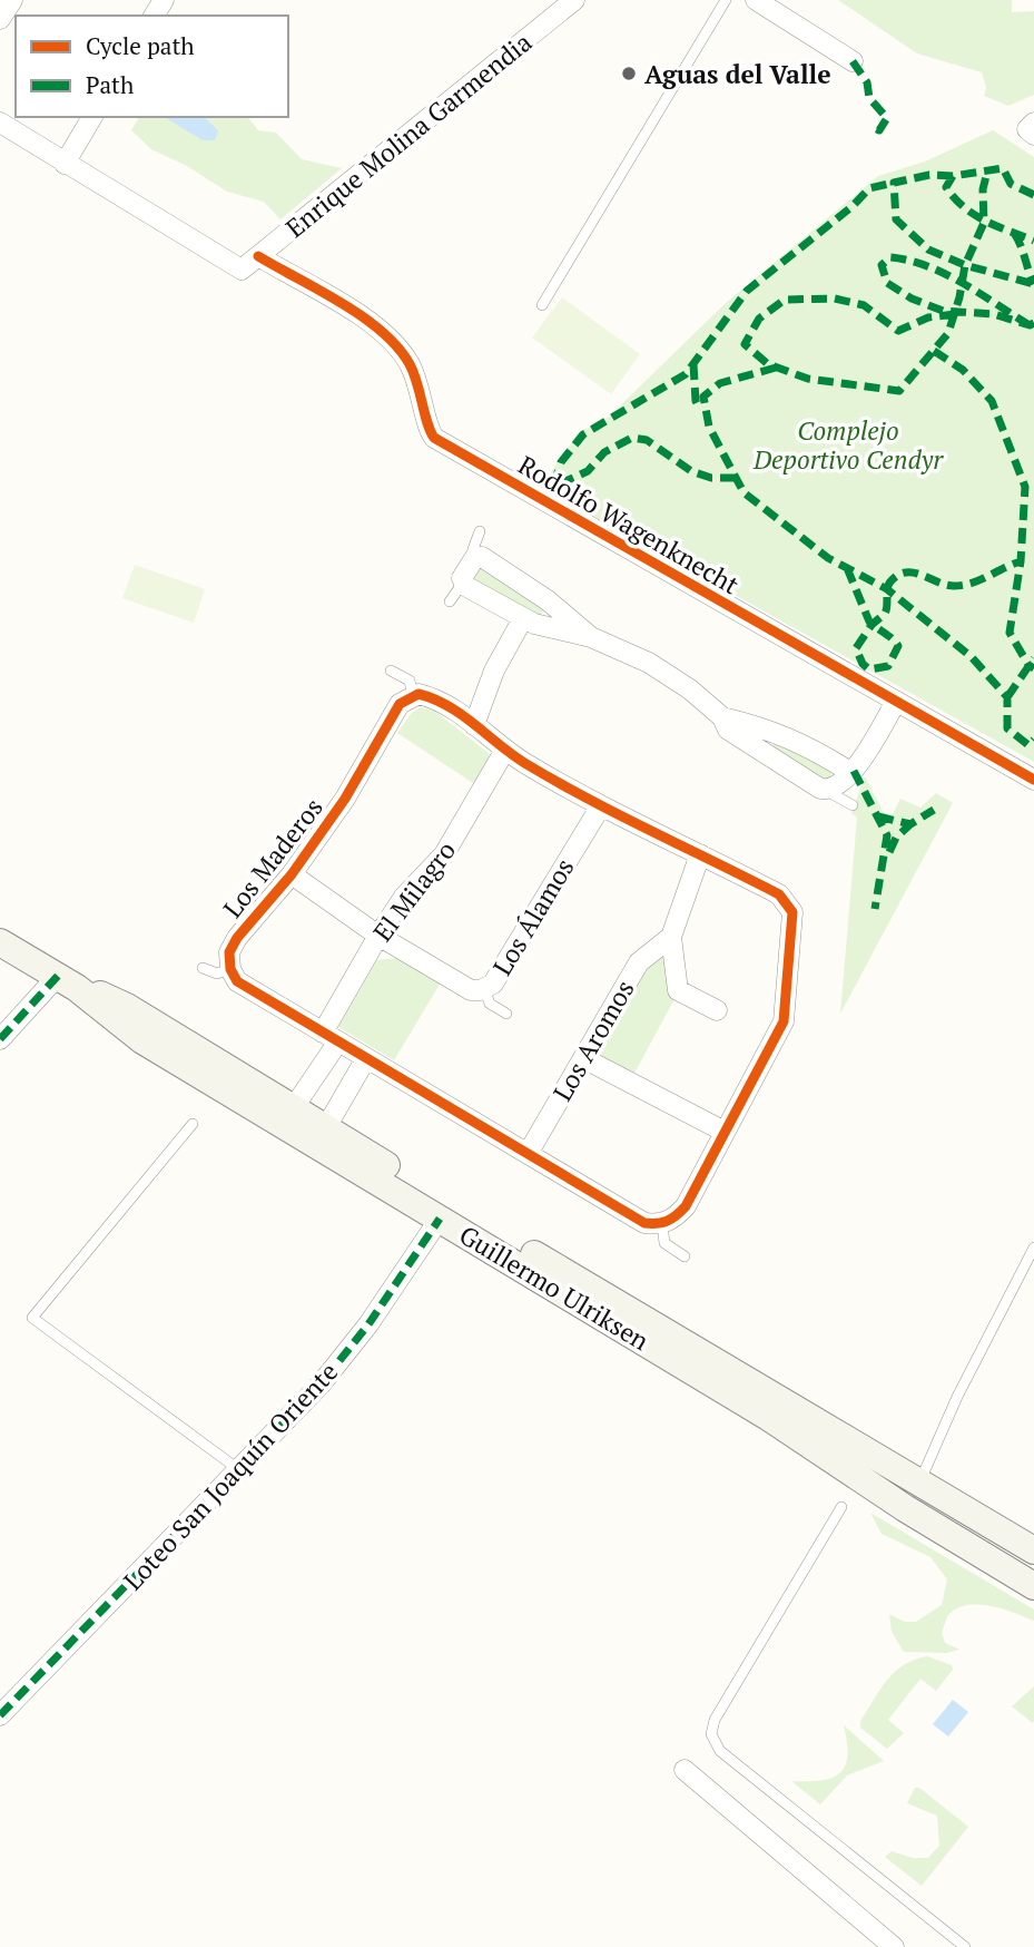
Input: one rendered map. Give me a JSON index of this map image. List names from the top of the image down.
{
  "streets": {
    "main road": ["Guillermo Ulriksen"],
    "street": [
      "Enrique Molina Garmendia",
      "Rodolfo Wagenknecht",
      "Los Maderos",
      "El Milagro",
      "Los Álamos",
      "Los Aromos",
      "Loteo San Joaquín Oriente"
    ]
  },
  "crossings": [
    ["Enrique Molina Garmendia", "Rodolfo Wagenknecht"],
    ["Los Maderos", "Los Álamos"],
    ["El Milagro", "Los Álamos"],
    ["Guillermo Ulriksen", "Loteo San Joaquín Oriente"]
  ],
  "parks": ["Complejo Deportivo Cendyr"],
  "places": ["Aguas del Valle"],
  "legend": ["Cycle path", "Path"]
}
